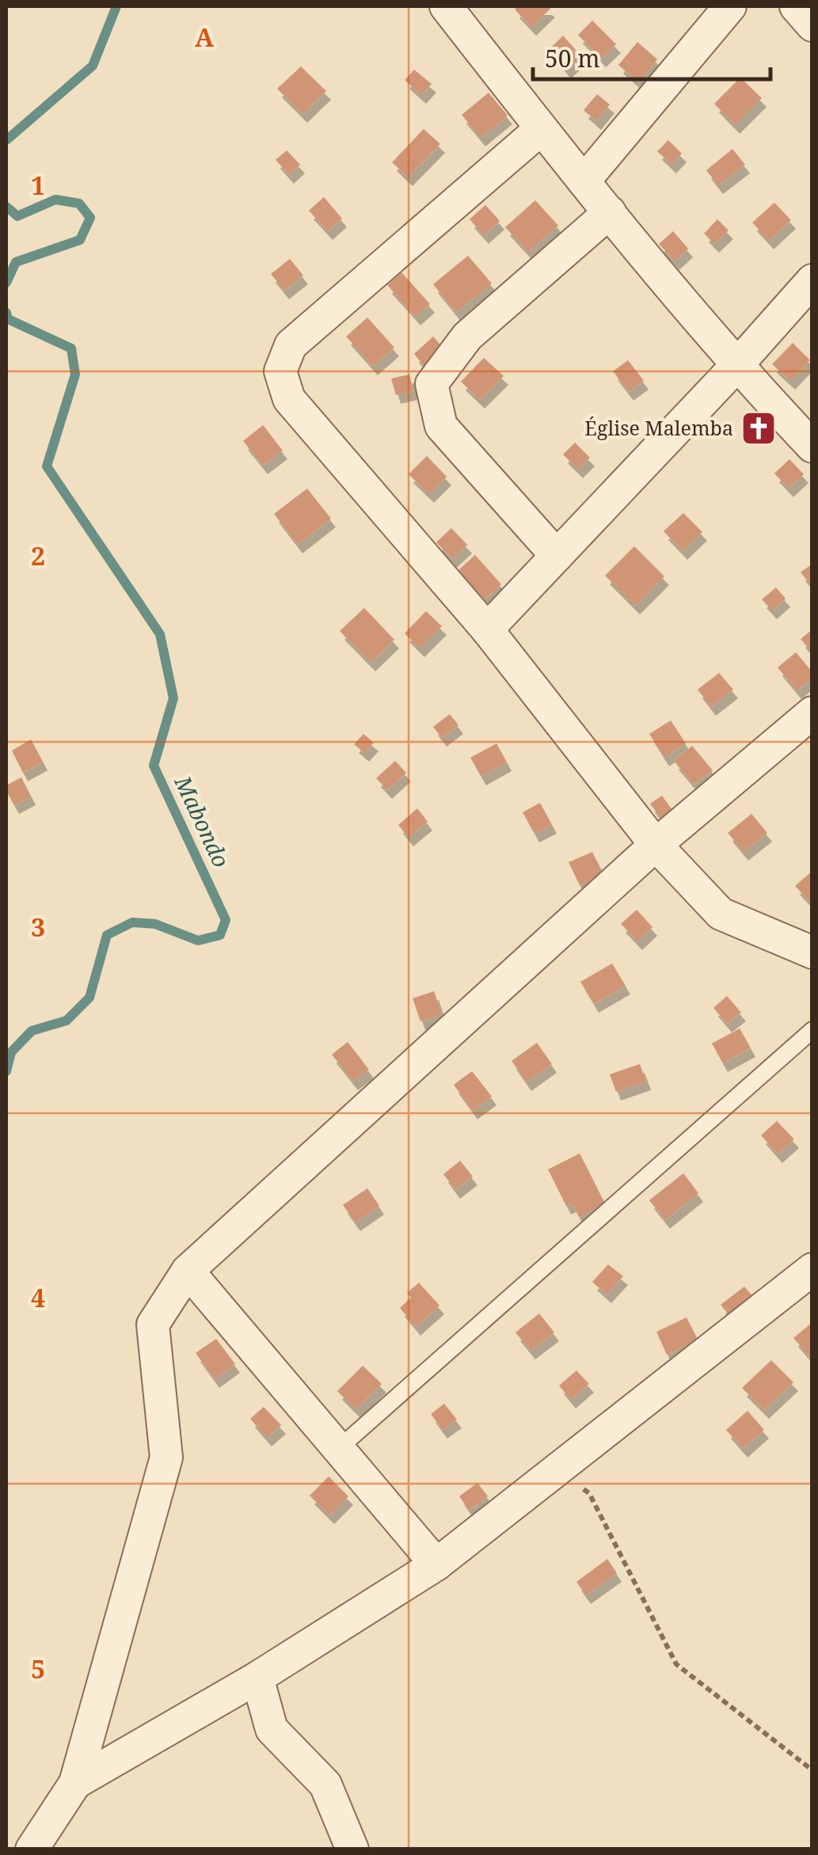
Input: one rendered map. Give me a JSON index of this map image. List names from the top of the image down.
{
  "water": ["Mabondo"],
  "places": {
    "church": ["Église Malemba"]
  },
  "scale_bar": "50 m",
  "grid": {
    "columns": ["A"],
    "rows": [
      "1",
      "2",
      "3",
      "4",
      "5"
    ]
  }
}
